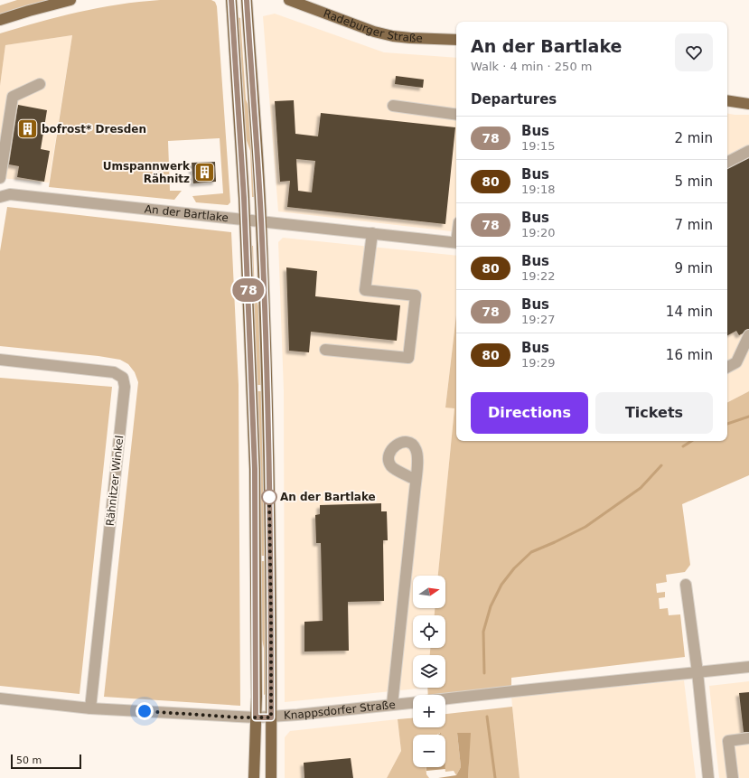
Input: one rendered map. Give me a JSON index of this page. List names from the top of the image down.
{
  "streets": {
    "main road": ["Radeburger Straße"],
    "street": ["An der Bartlake", "Rähnitzer Winkel", "Knappsdorfer Straße"]
  },
  "crossings": [
    ["Rähnitzer Winkel", "Knappsdorfer Straße"]
  ],
  "places": {
    "building": ["bofrost* Dresden", "Umspannwerk Rähnitz"],
    "other": ["An der Bartlake"]
  },
  "lines": ["bus line 78"],
  "scale_bar": "50 m",
  "north": "right",
  "page": {
    "on_map": "78",
    "heading": [
      ["An der Bartlake", "Walk · 4 min · 250 m"],
      "Departures"
    ],
    "list": [
      {
        "mark": "78",
        "name": "Bus",
        "note": "19:15",
        "value": "2 min"
      },
      {
        "mark": "80",
        "name": "Bus",
        "note": "19:18",
        "value": "5 min"
      },
      {
        "mark": "78",
        "name": "Bus",
        "note": "19:20",
        "value": "7 min"
      },
      {
        "mark": "80",
        "name": "Bus",
        "note": "19:22",
        "value": "9 min"
      },
      {
        "mark": "78",
        "name": "Bus",
        "note": "19:27",
        "value": "14 min"
      },
      {
        "mark": "80",
        "name": "Bus",
        "note": "19:29",
        "value": "16 min"
      }
    ],
    "buttons": ["Directions", "Tickets"],
    "map_buttons": ["+", "−"],
    "scale": "50 m"
  }
}
